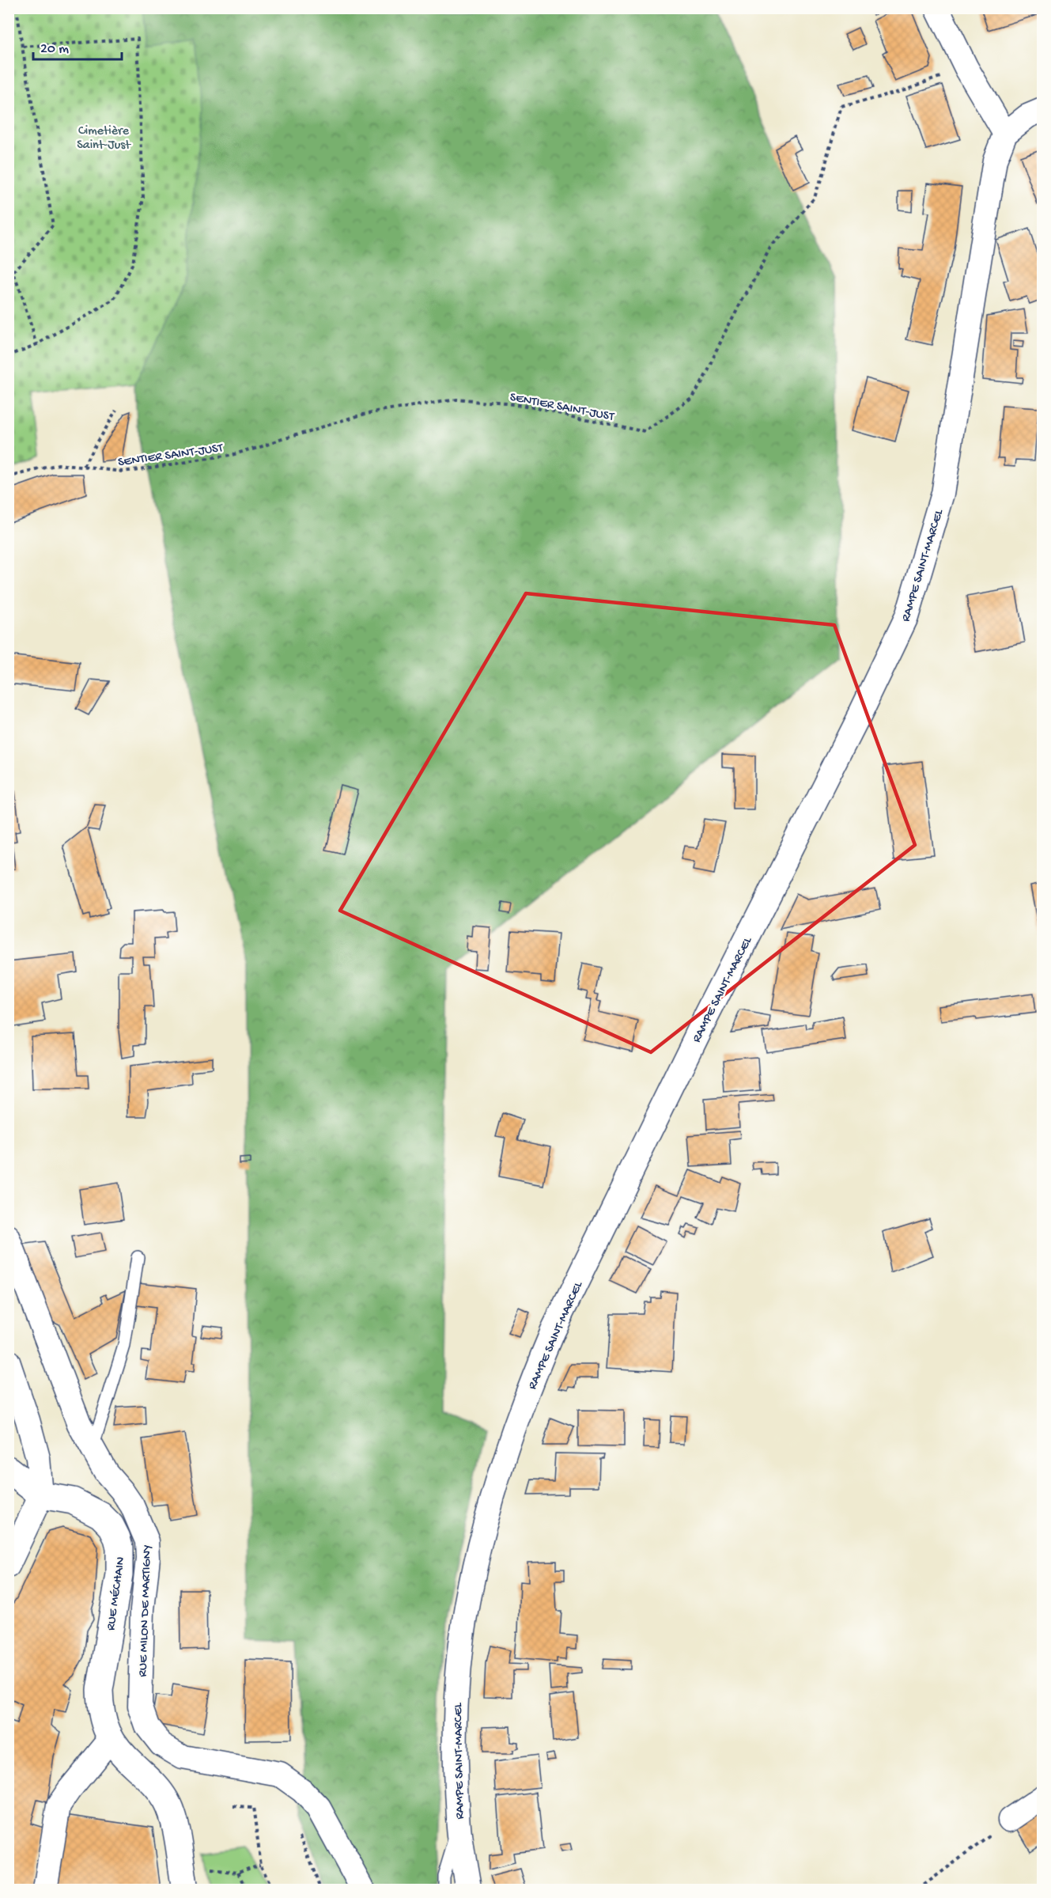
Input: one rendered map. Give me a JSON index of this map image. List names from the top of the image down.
{
  "streets": {
    "street": ["RAMPE SAINT-MARCEL", "RUE MÉCHAIN", "RUE MILON DE MARTIGNY"],
    "path": ["SENTIER SAINT-JUST"]
  },
  "parks": ["Cimetière Saint-Just"],
  "scale_bar": "20 m"
}
